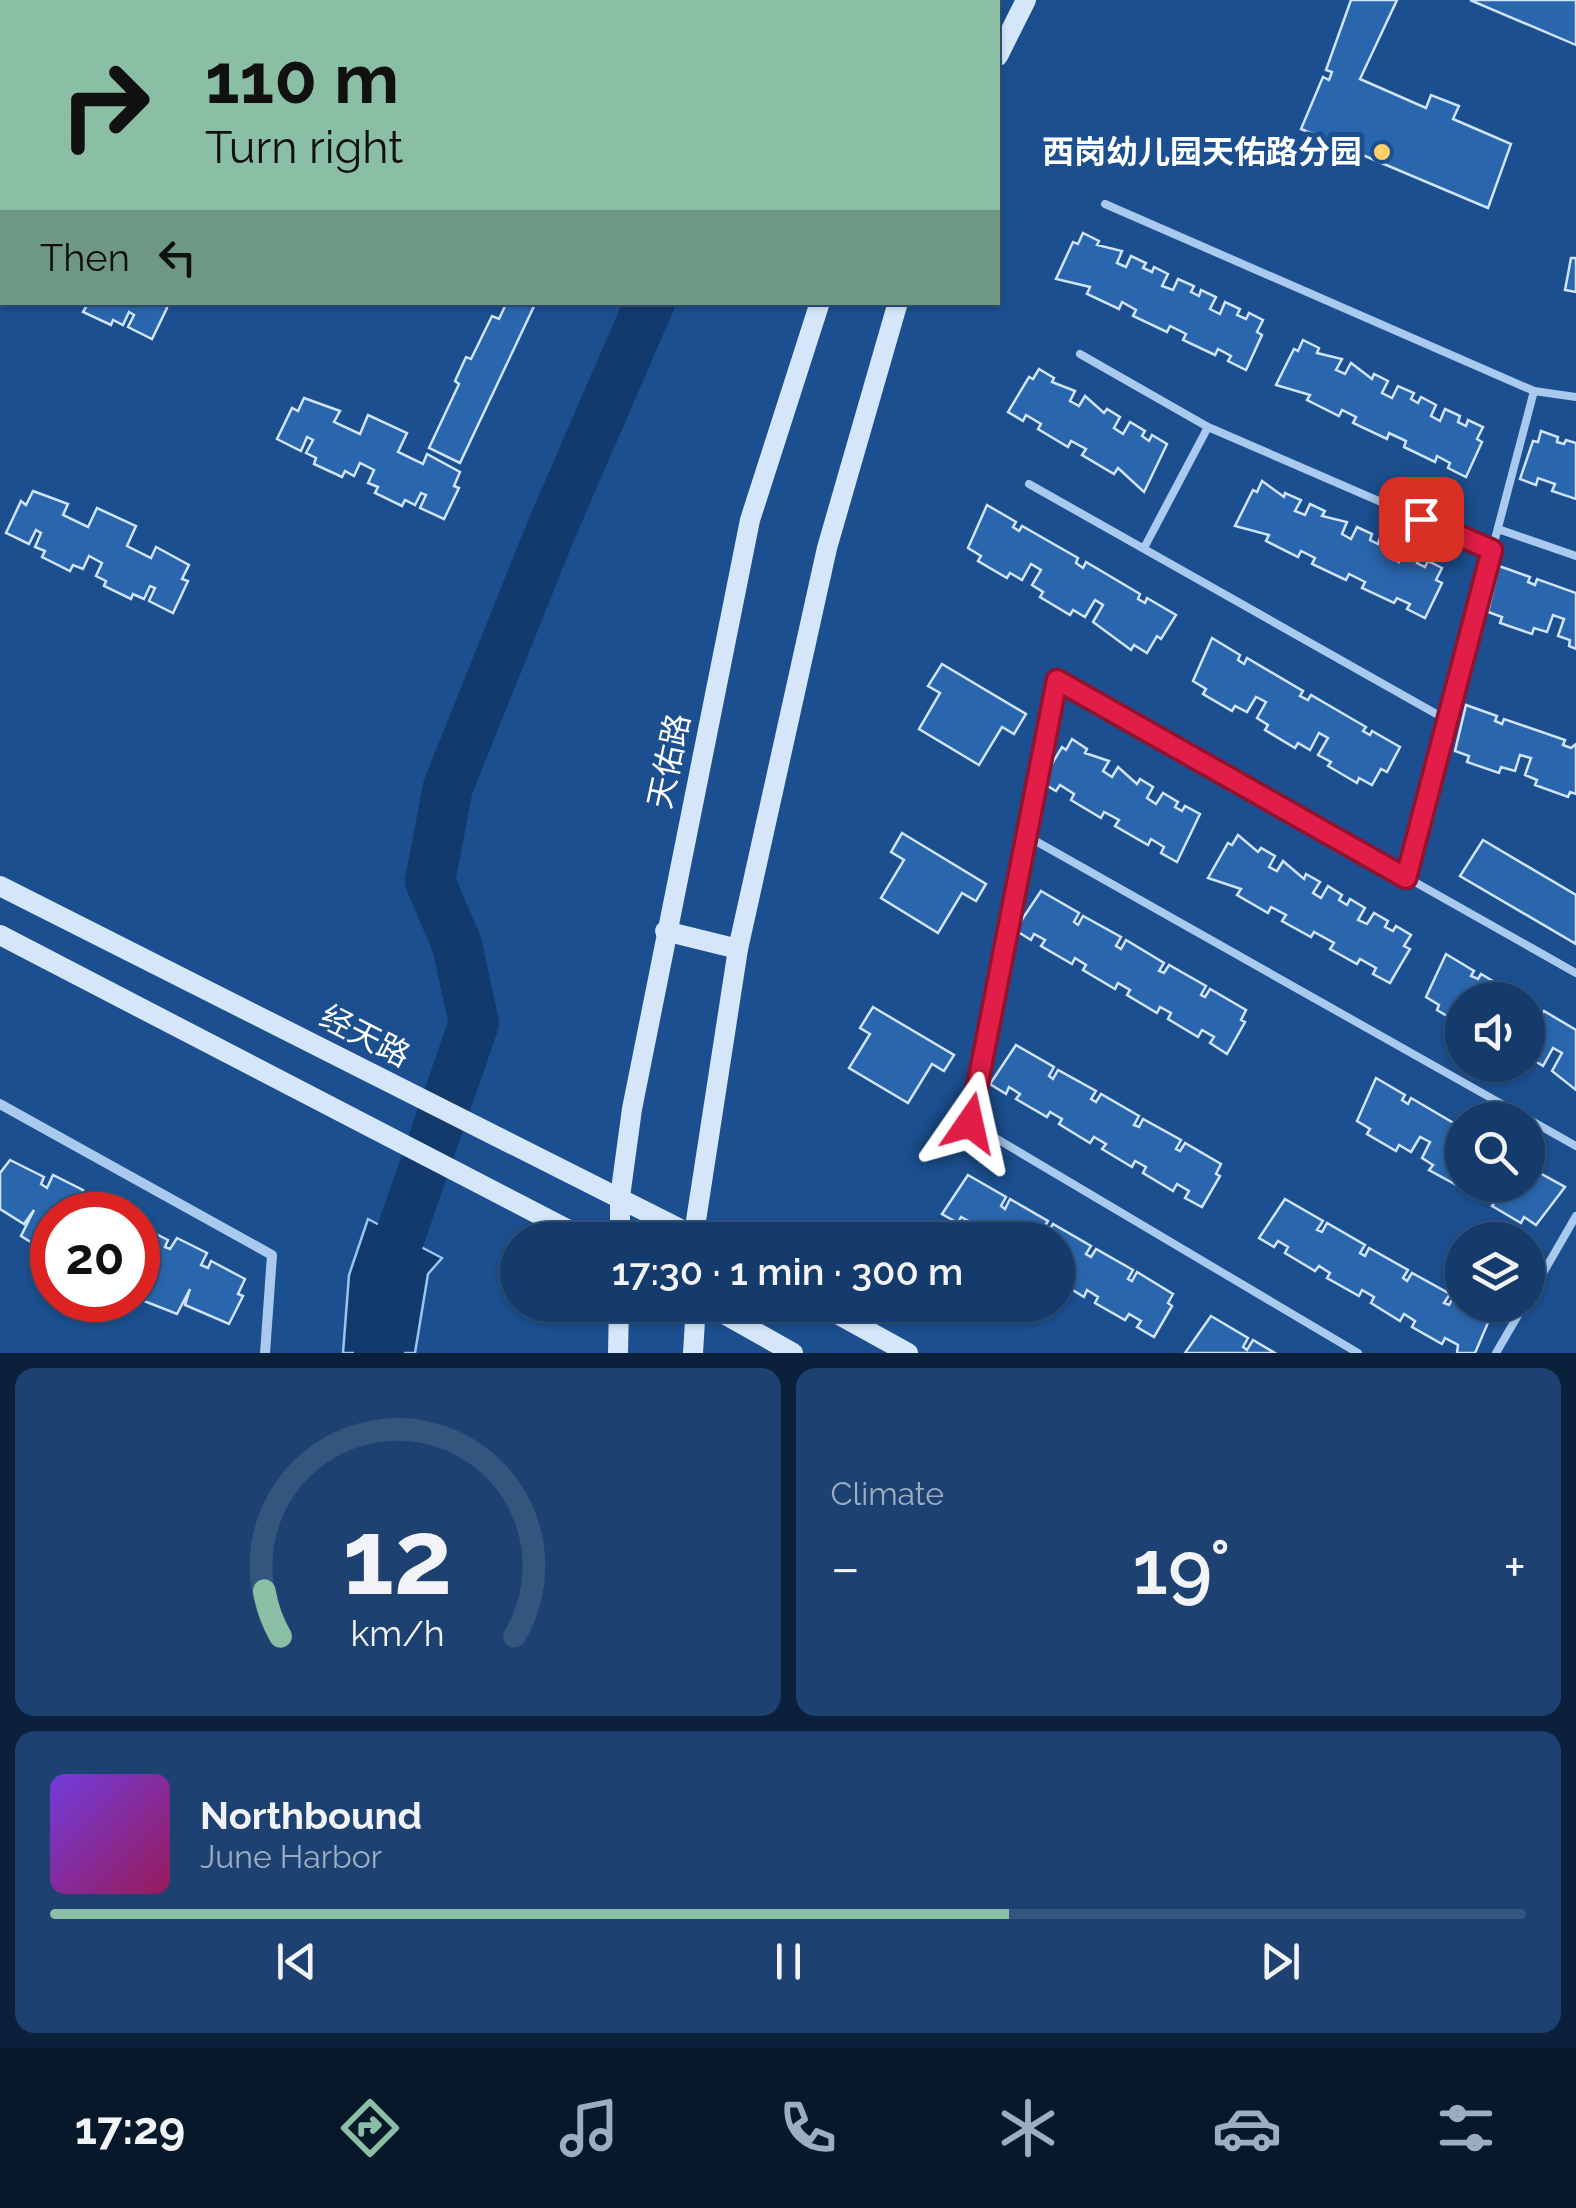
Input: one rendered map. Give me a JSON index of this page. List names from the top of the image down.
{
  "streets": {
    "main road": ["天佑路", "经天路"]
  },
  "crossings": [
    ["天佑路", "经天路"]
  ],
  "places": ["西岗幼儿园天佑路分园"],
  "page": {
    "turn": ["110 m", "Turn right"],
    "then": "Then",
    "limit": "20",
    "trip": "17:30 · 1 min · 300 m",
    "tile": "Climate",
    "heat": ["−", "19°", "+"],
    "song": ["Northbound", "June Harbor"],
    "tabs": "17:29",
    "gauge": ["12", "km/h"]
  }
}
